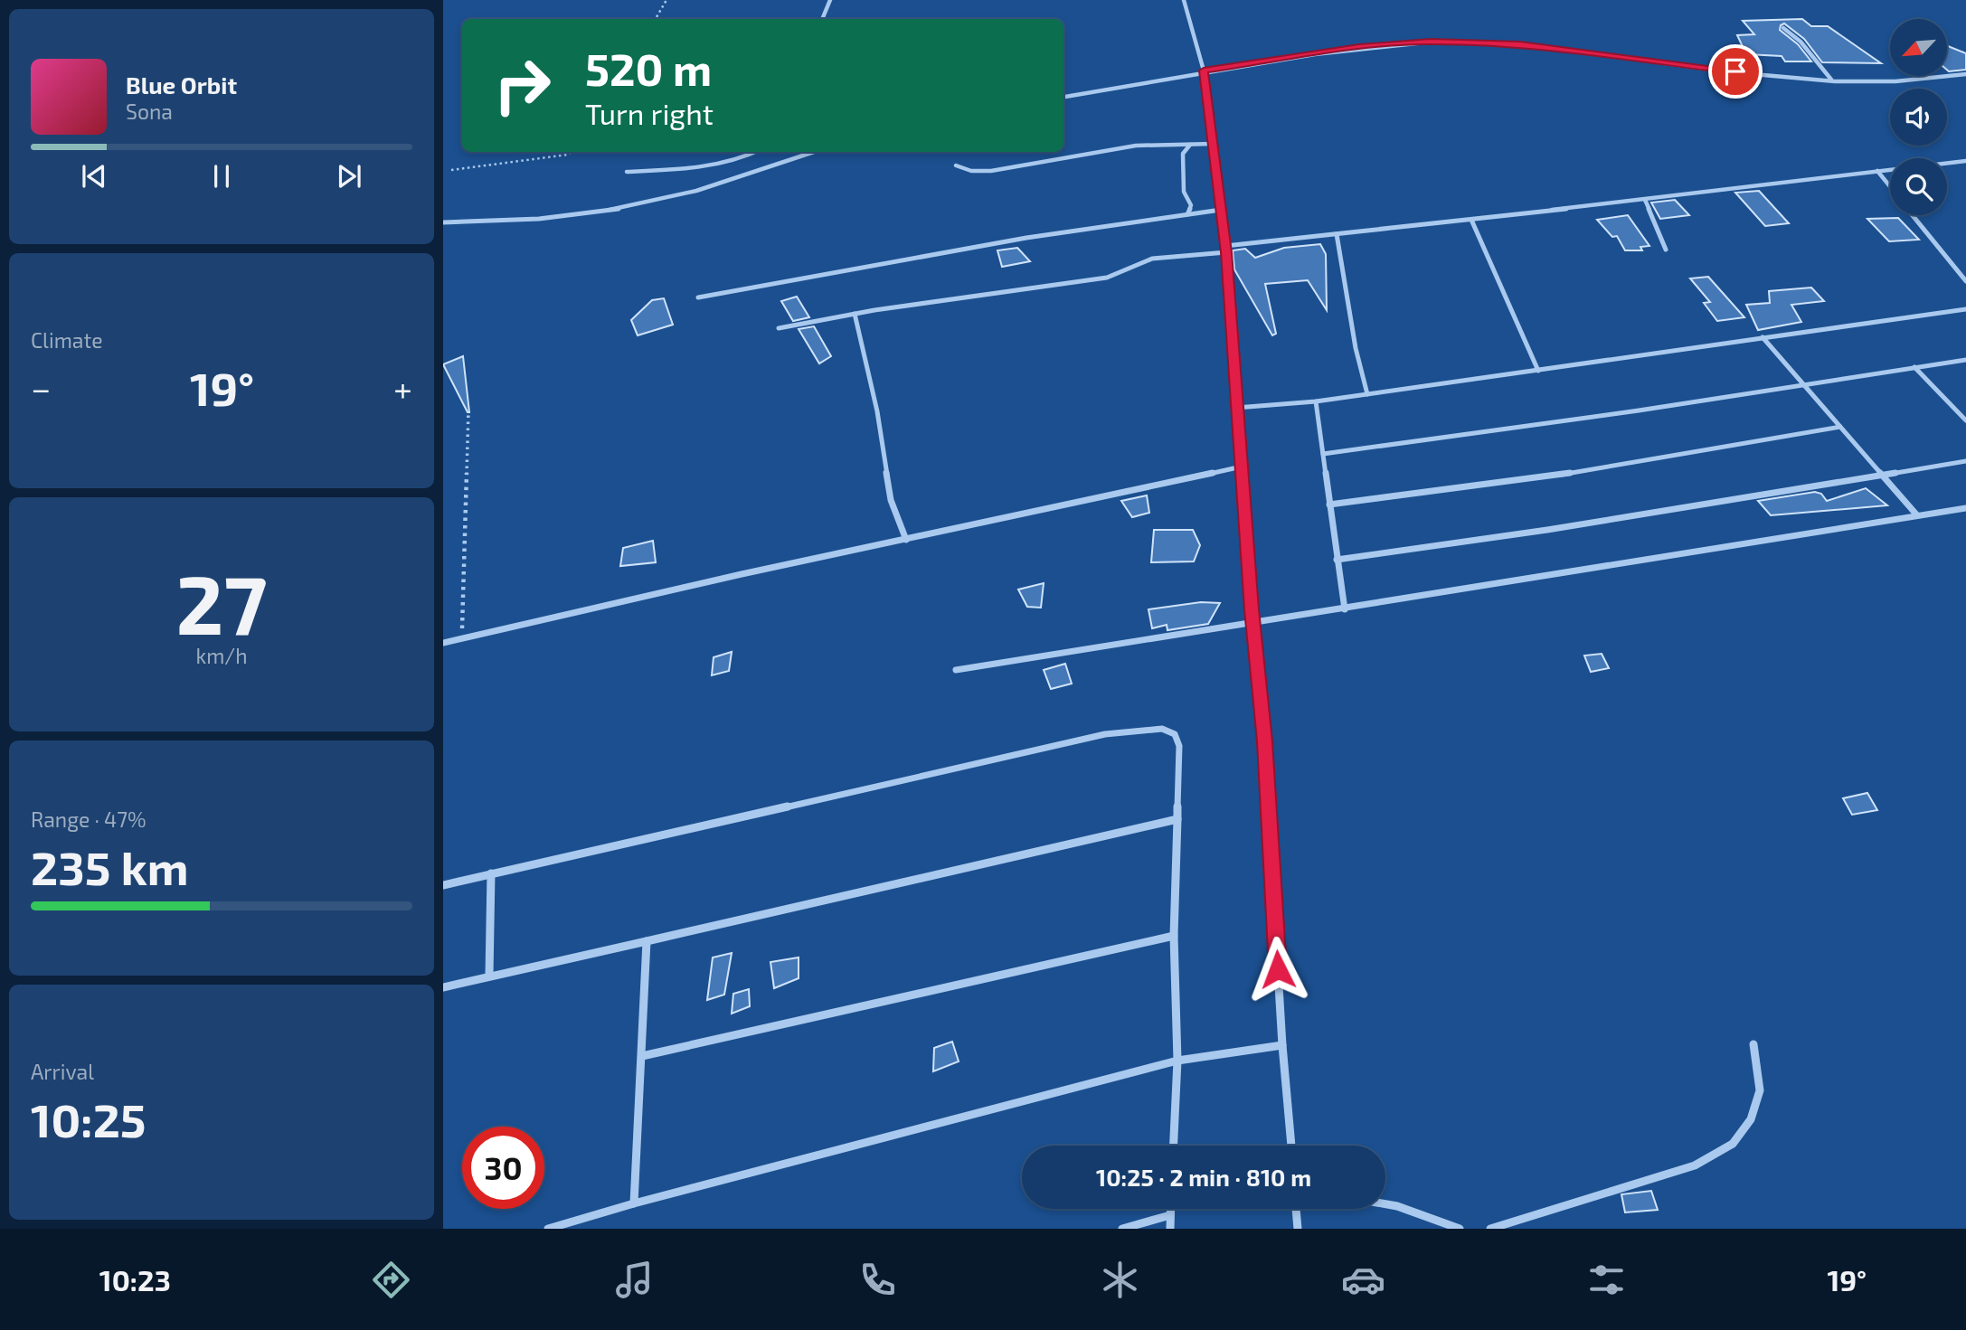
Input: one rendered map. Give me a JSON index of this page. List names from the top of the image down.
{
  "north": "bottom left",
  "page": {
    "turn": ["520 m", "Turn right"],
    "song": ["Blue Orbit", "Sona"],
    "tile": [
      "Climate",
      ["27", "km/h"],
      ["Range · 47%", "235 km"],
      ["Arrival", "10:25"]
    ],
    "heat": ["−", "19°", "+"],
    "limit": "30",
    "trip": "10:25 · 2 min · 810 m",
    "tabs": ["10:23", "19°"]
  }
}
